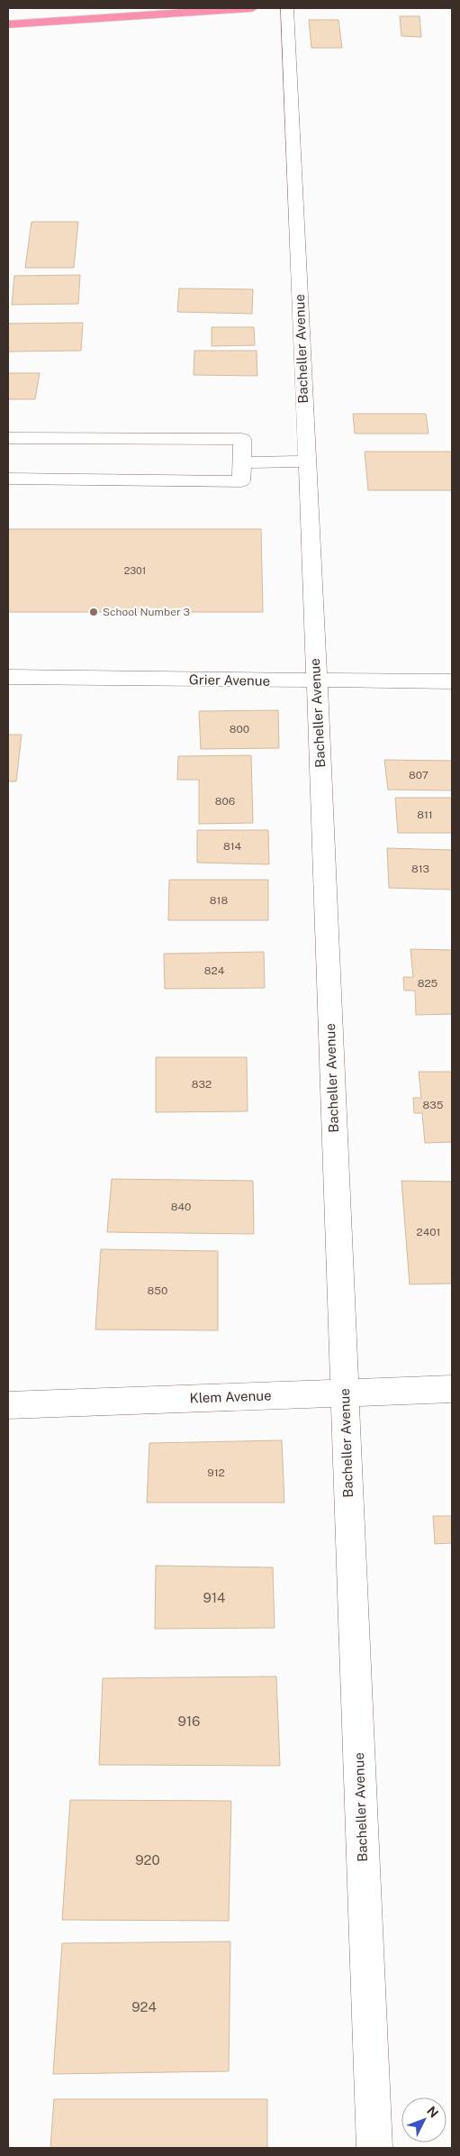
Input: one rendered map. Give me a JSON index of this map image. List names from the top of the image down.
{
  "streets": {
    "street": ["Bacheller Avenue", "Grier Avenue", "Klem Avenue"]
  },
  "crossings": [
    ["Bacheller Avenue", "Grier Avenue"],
    ["Bacheller Avenue", "Klem Avenue"]
  ],
  "places": ["School Number 3"],
  "house_numbers": [
    "2301",
    "800",
    "807",
    "806",
    "811",
    "814",
    "813",
    "818",
    "824",
    "825",
    "832",
    "835",
    "840",
    "2401",
    "850",
    "912",
    "914",
    "916",
    "920",
    "924"
  ],
  "north": "top right"
}
